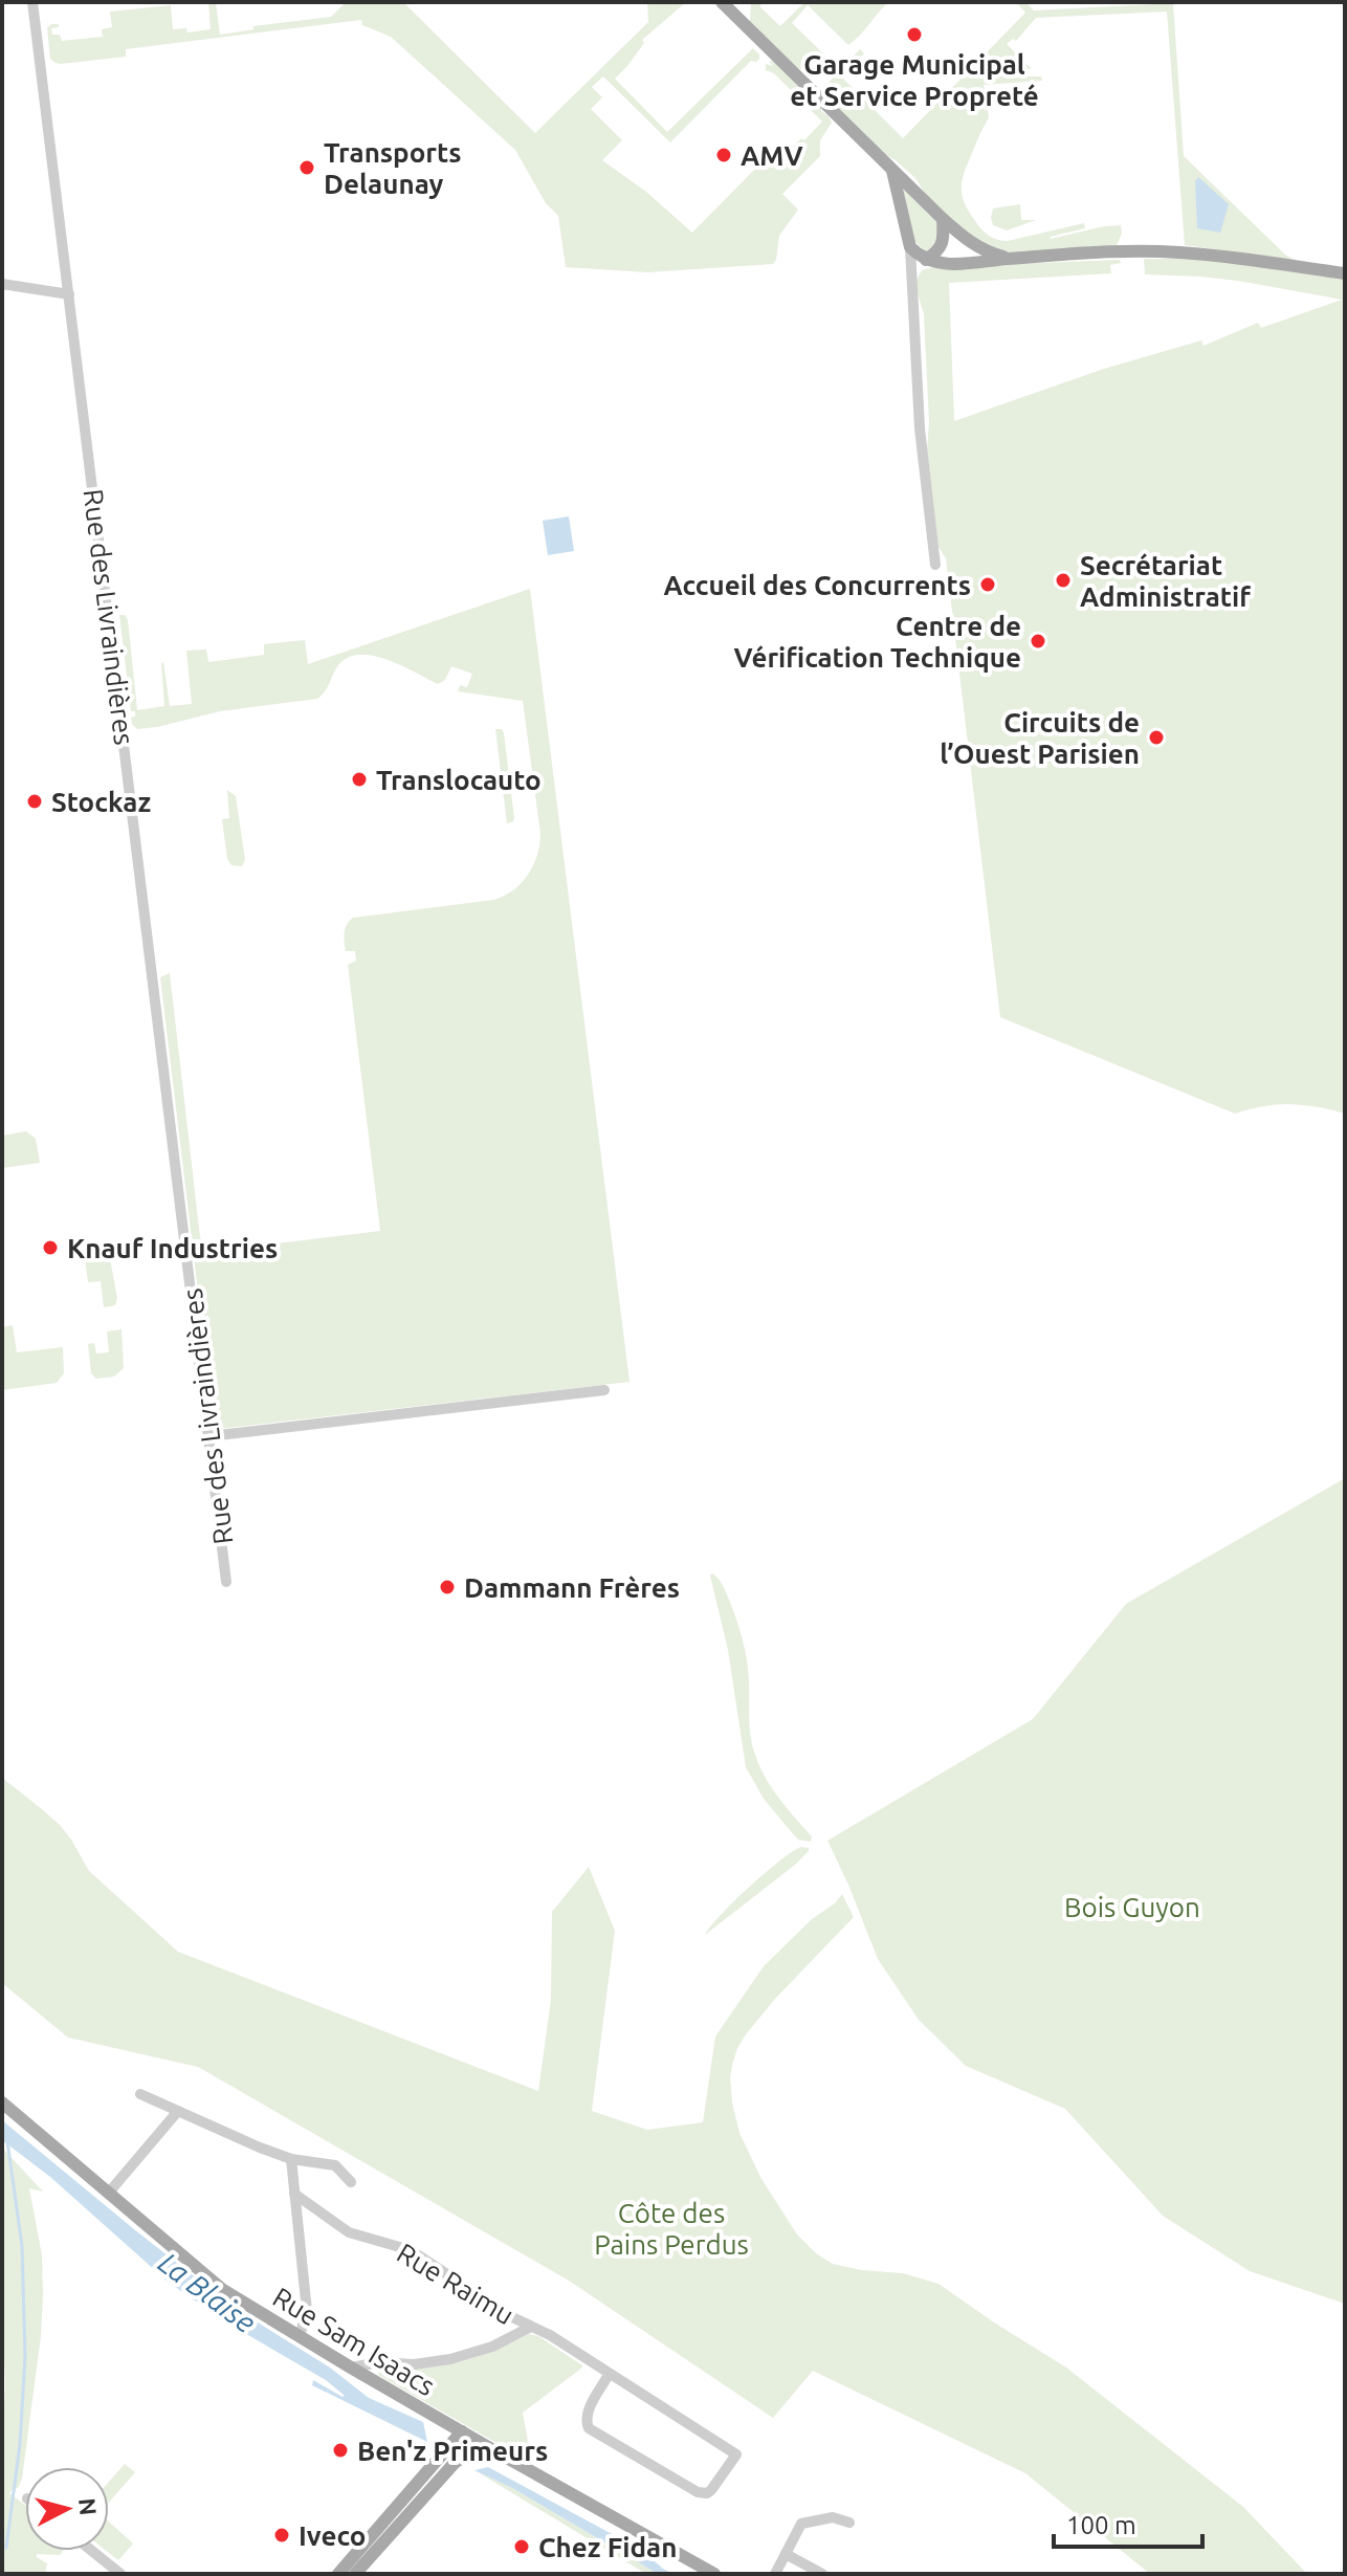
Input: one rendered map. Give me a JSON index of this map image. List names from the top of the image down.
{
  "streets": {
    "main road": ["Rue Sam Isaacs"],
    "street": ["Rue des Livraindières", "Rue Raimu"]
  },
  "water": ["La Blaise"],
  "parks": ["Bois Guyon", "Côte des Pains Perdus"],
  "places": [
    "Garage Municipal et Service Propreté",
    "AMV",
    "Transports Delaunay",
    "Secrétariat Administratif",
    "Accueil des Concurrents",
    "Centre de Vérification Technique",
    "Circuits de l’Ouest Parisien",
    "Translocauto",
    "Stockaz",
    "Knauf Industries",
    "Dammann Frères",
    "Ben'z Primeurs",
    "Iveco",
    "Chez Fidan"
  ],
  "scale_bar": "100 m",
  "north": "right"
}
